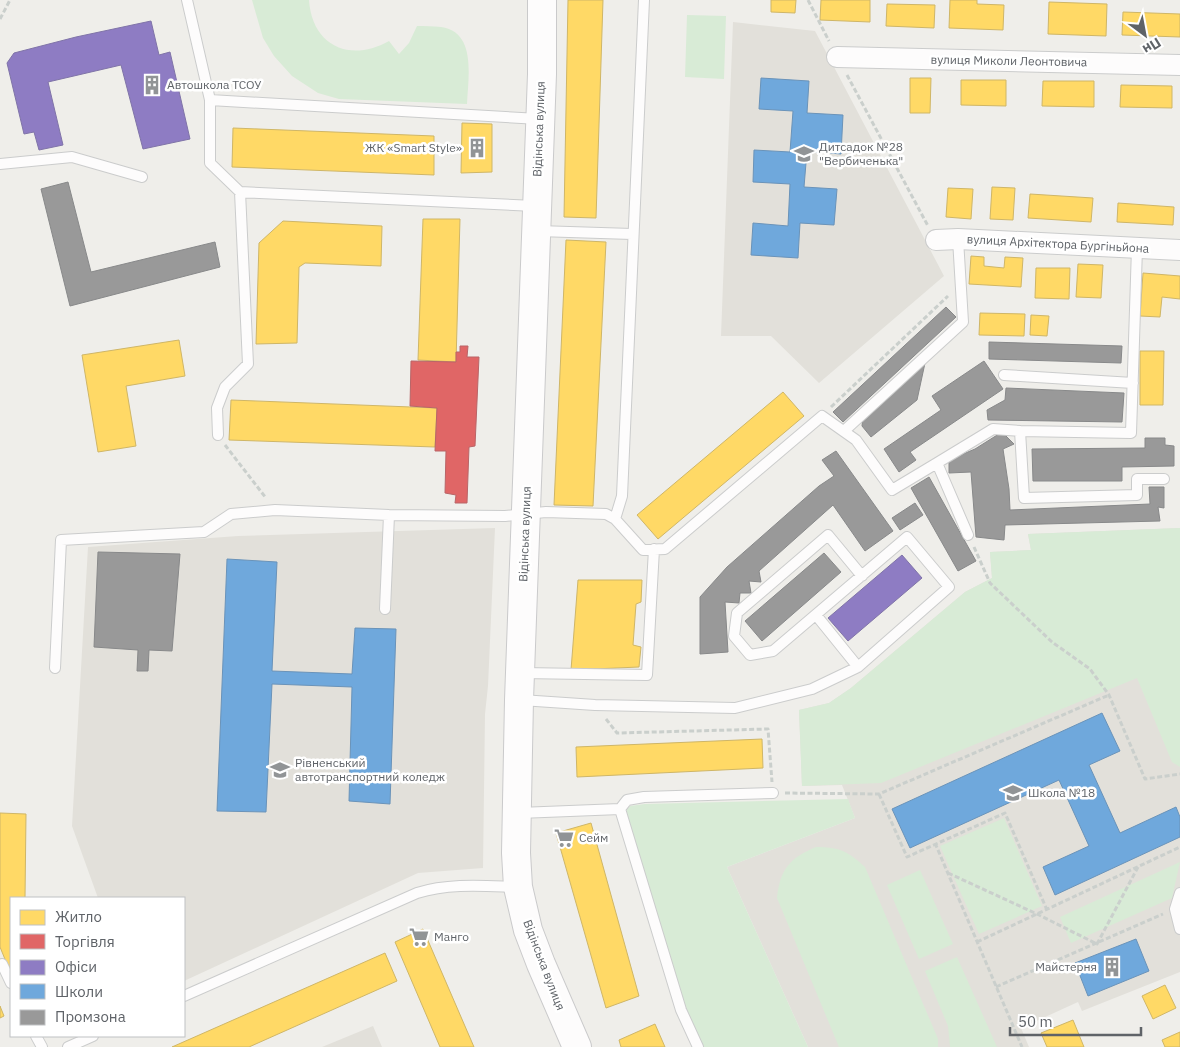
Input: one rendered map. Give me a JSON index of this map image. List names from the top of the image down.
{
  "streets": {
    "main road": ["Відінська вулиця"],
    "street": ["вулиця Миколи Леонтовича", "вулиця Архітектора Бургіньйона"]
  },
  "places": {
    "building": ["Автошкола ТСОУ", "ЖК «Smart Style»", "Майстерня"],
    "school or university": ["Дитсадок №28 \"Вербиченька\"", "Рівненський автотранспортний коледж", "Школа №18"],
    "supermarket": ["Сейм", "Манго"]
  },
  "legend": [
    "Житло",
    "Торгівля",
    "Офіси",
    "Школи",
    "Промзона"
  ],
  "scale_bar": "50 m",
  "north": "bottom right"
}
